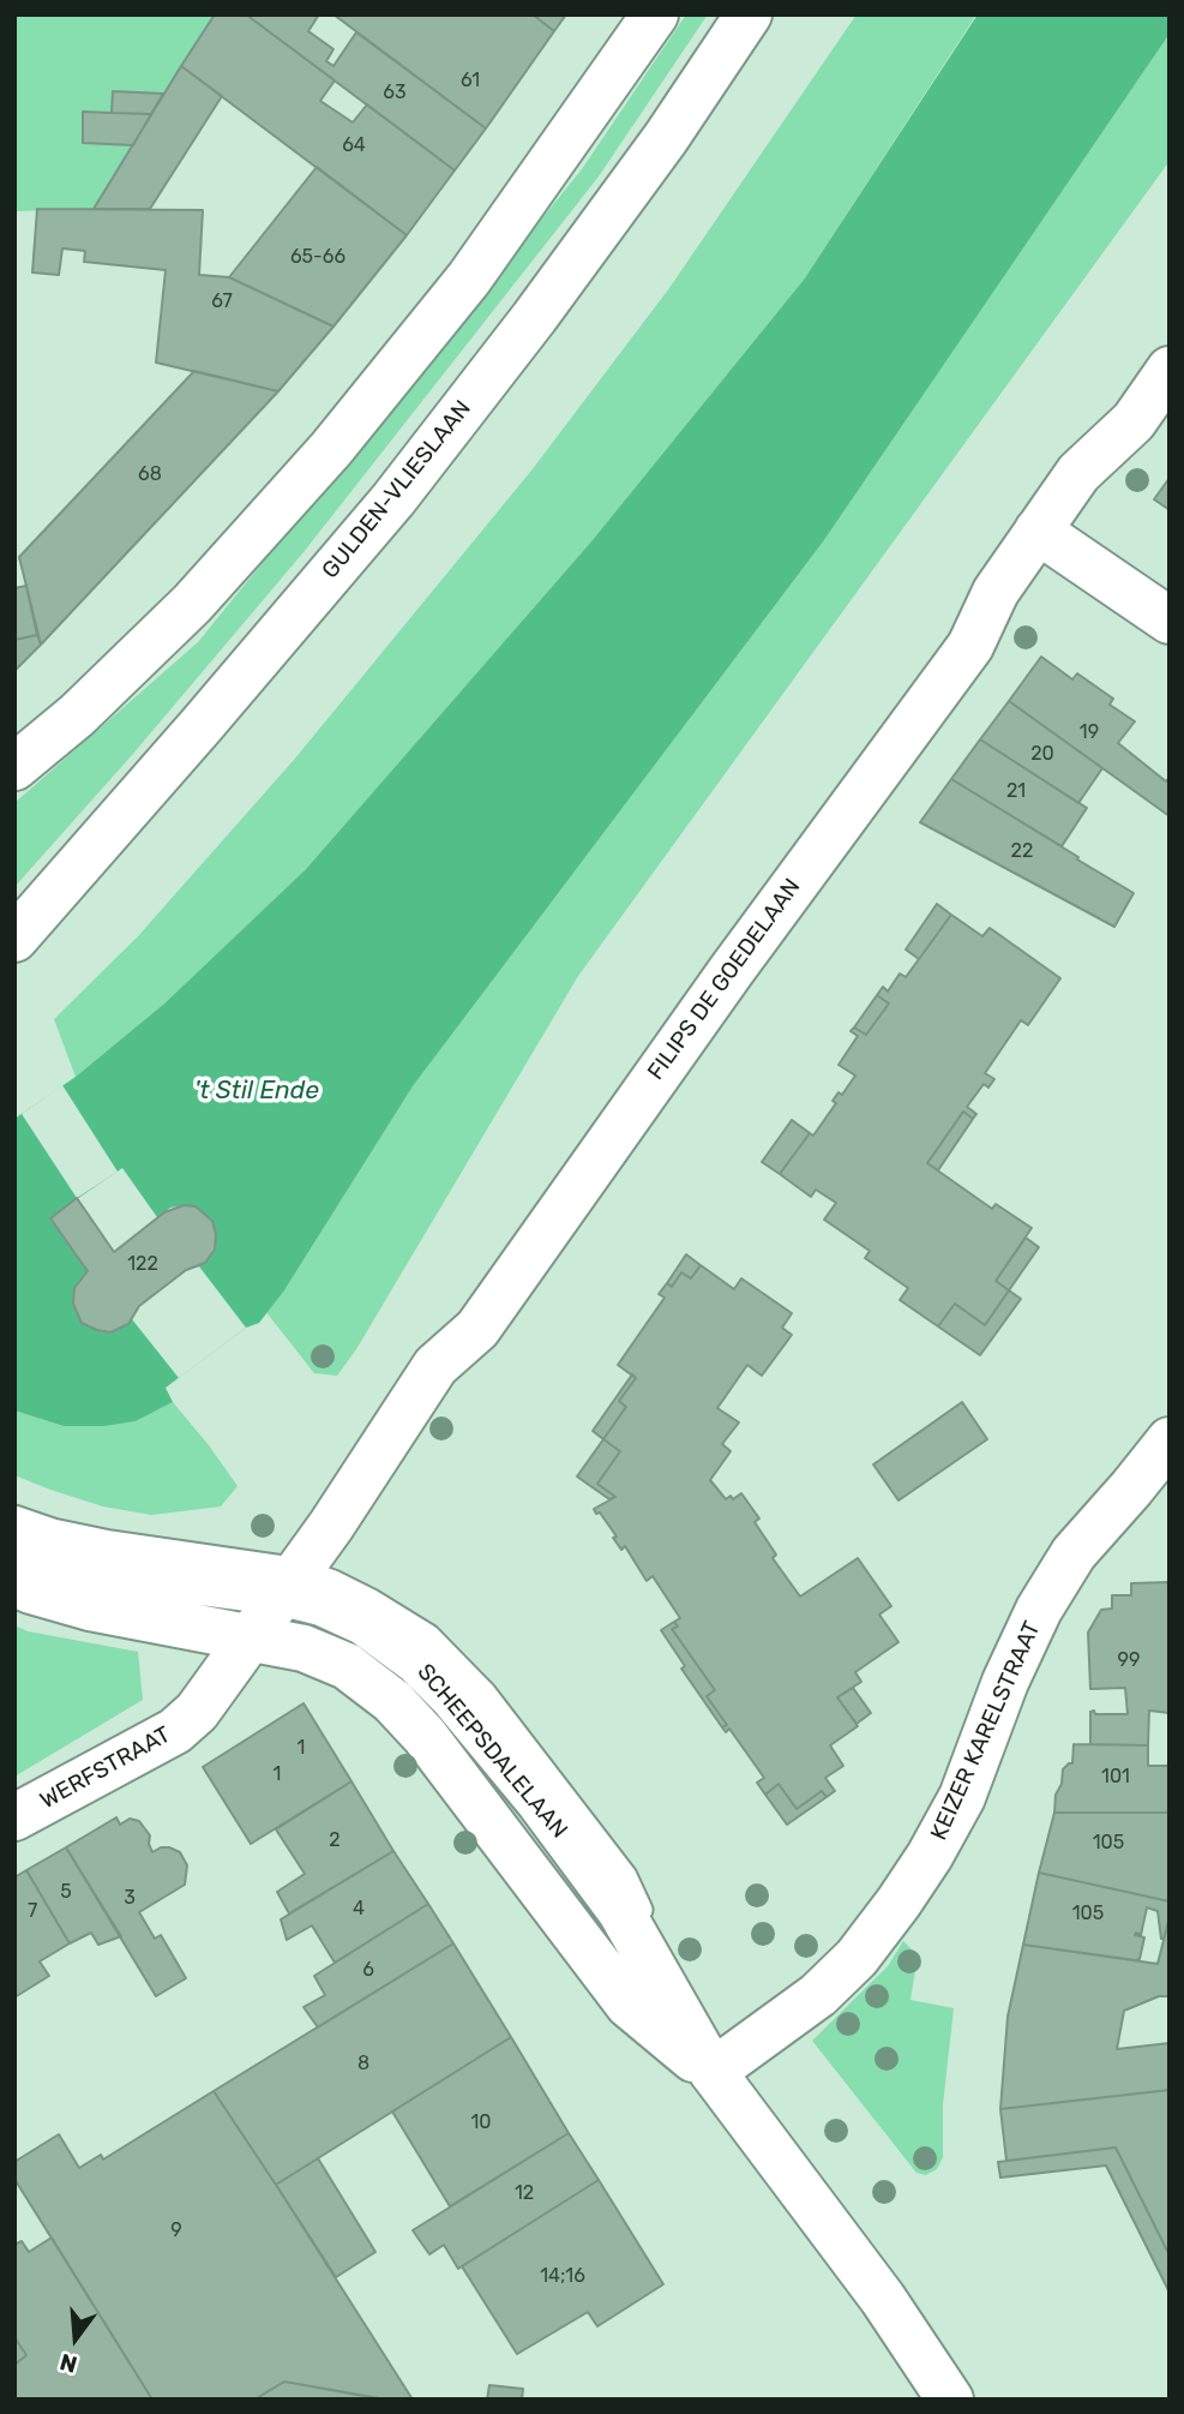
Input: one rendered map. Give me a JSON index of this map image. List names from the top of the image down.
{
  "streets": {
    "main road": [
      "GULDEN-VLIESLAAN",
      "FILIPS DE GOEDELAAN",
      "KEIZER KARELSTRAAT",
      "SCHEEPSDALELAAN",
      "WERFSTRAAT"
    ]
  },
  "crossings": [
    ["FILIPS DE GOEDELAAN", "SCHEEPSDALELAAN"],
    ["FILIPS DE GOEDELAAN", "WERFSTRAAT"],
    ["KEIZER KARELSTRAAT", "SCHEEPSDALELAAN"],
    ["SCHEEPSDALELAAN", "WERFSTRAAT"]
  ],
  "water": ["'t Stil Ende"],
  "house_numbers": [
    "61",
    "63",
    "64",
    "65-66",
    "67",
    "68",
    "19",
    "20",
    "21",
    "22",
    "122",
    "99",
    "1",
    "1",
    "101",
    "2",
    "105",
    "5",
    "3",
    "4",
    "7",
    "105",
    "6",
    "8",
    "10",
    "12",
    "9",
    "14;16"
  ],
  "north": "bottom"
}
